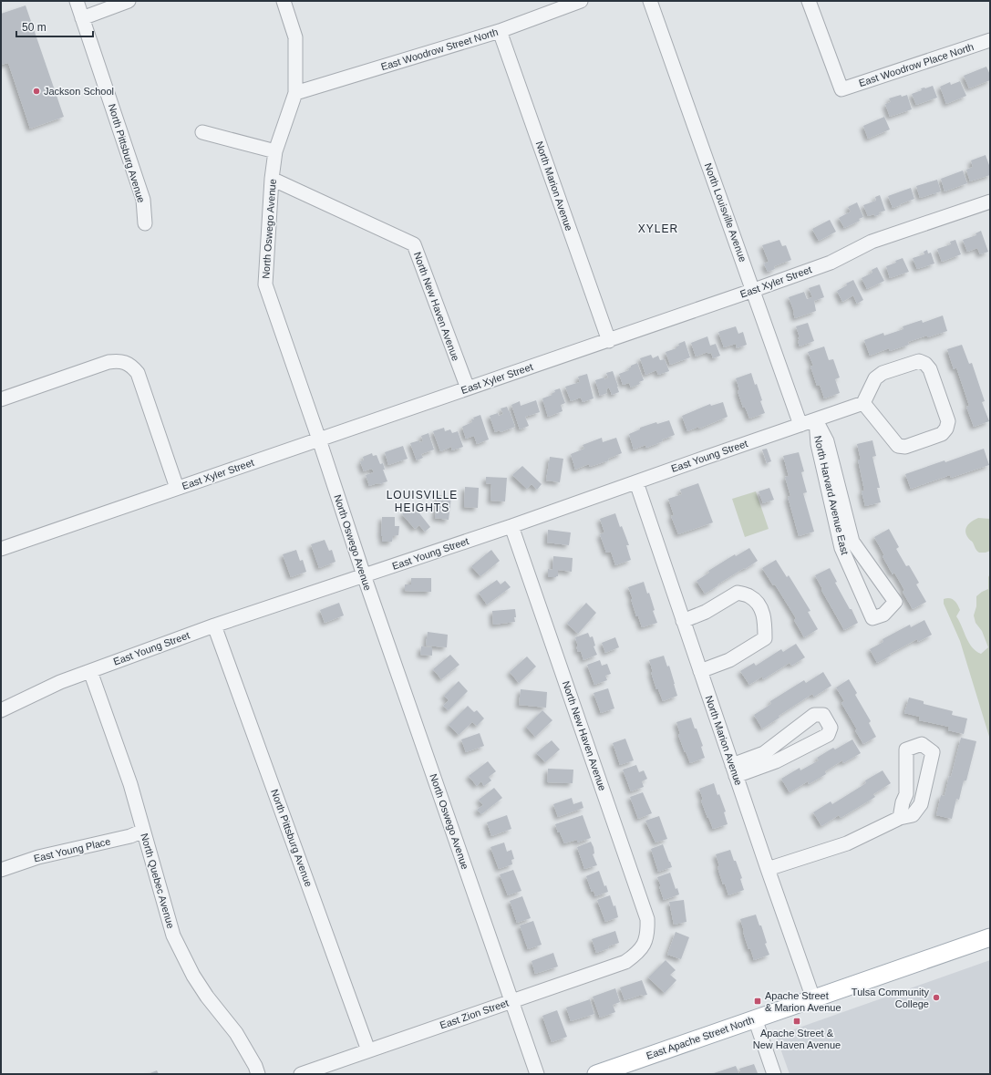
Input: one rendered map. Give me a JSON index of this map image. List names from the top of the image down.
{
  "streets": {
    "main road": ["East Apache Street North"],
    "street": [
      "East Woodrow Street North",
      "East Woodrow Place North",
      "North Pittsburg Avenue",
      "North Marion Avenue",
      "North Louisville Avenue",
      "North Oswego Avenue",
      "East Xyler Street",
      "North New Haven Avenue",
      "East Young Street",
      "North Harvard Avenue East",
      "East Young Place",
      "North Quebec Avenue",
      "East Zion Street"
    ]
  },
  "crossings": [
    ["East Woodrow Street North", "North Marion Avenue"],
    ["East Woodrow Street North", "North Oswego Avenue"],
    ["North Pittsburg Avenue", "East Young Street"],
    ["North Pittsburg Avenue", "East Zion Street"],
    ["North Marion Avenue", "East Xyler Street"],
    ["North Marion Avenue", "East Young Street"],
    ["North Marion Avenue", "East Apache Street North"],
    ["North Louisville Avenue", "East Xyler Street"],
    ["North Louisville Avenue", "East Young Street"],
    ["North Oswego Avenue", "East Xyler Street"],
    ["North Oswego Avenue", "North New Haven Avenue"],
    ["North Oswego Avenue", "East Young Street"],
    ["North Oswego Avenue", "East Zion Street"],
    ["East Xyler Street", "North New Haven Avenue"],
    ["North New Haven Avenue", "East Young Street"],
    ["North New Haven Avenue", "East Zion Street"],
    ["East Young Street", "North Harvard Avenue East"],
    ["East Young Street", "North Quebec Avenue"],
    ["East Young Place", "North Quebec Avenue"]
  ],
  "districts": ["XYLER", "LOUISVILLE HEIGHTS"],
  "places": {
    "other": ["Jackson School", "Tulsa Community College"],
    "transit": ["Apache Street & Marion Avenue", "Apache Street & New Haven Avenue"]
  },
  "scale_bar": "50 m"
}
